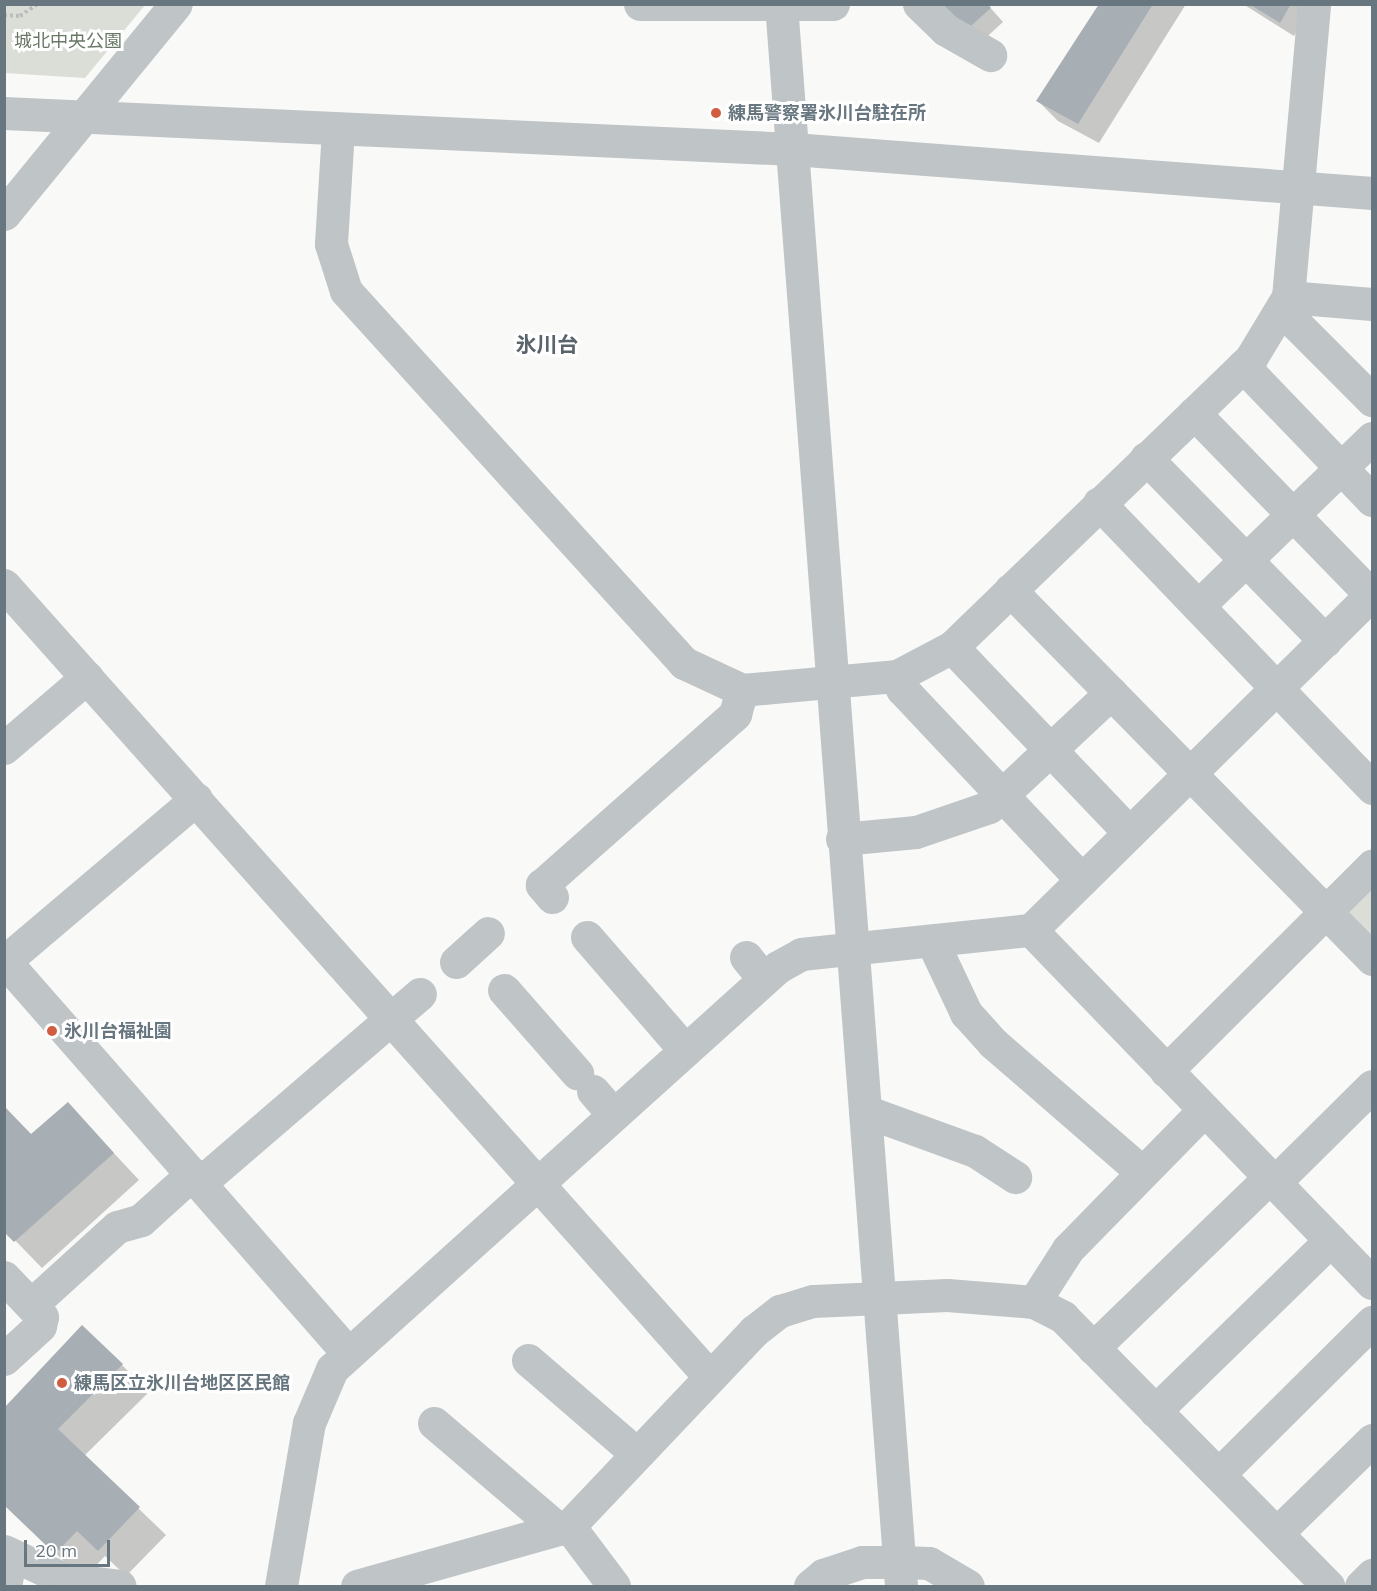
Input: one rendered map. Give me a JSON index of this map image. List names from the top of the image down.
{
  "districts": ["氷川台"],
  "parks": ["城北中央公園"],
  "places": ["練馬警察署氷川台駐在所", "氷川台福祉園", "練馬区立氷川台地区区民館"],
  "scale_bar": "20 m"
}
